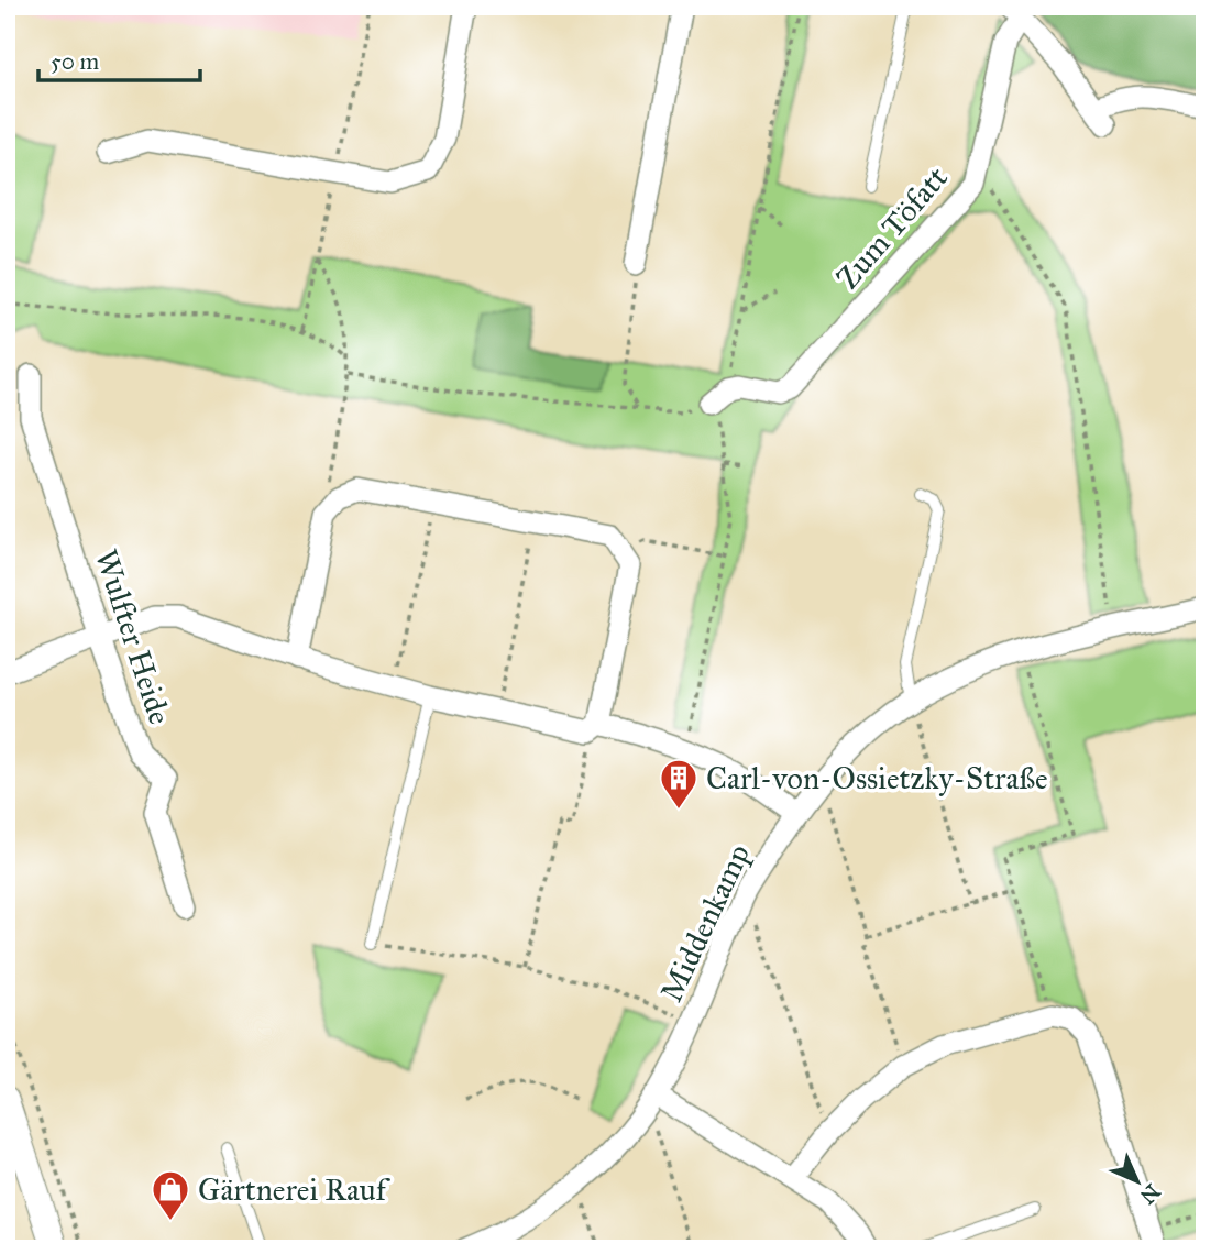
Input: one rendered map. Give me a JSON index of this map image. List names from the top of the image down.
{
  "streets": {
    "street": ["Zum Töfatt", "Wulfter Heide", "Middenkamp"]
  },
  "places": {
    "building": ["Carl-von-Ossietzky-Straße"],
    "shop": ["Gärtnerei Rauf"]
  },
  "scale_bar": "50 m",
  "north": "bottom right"
}
